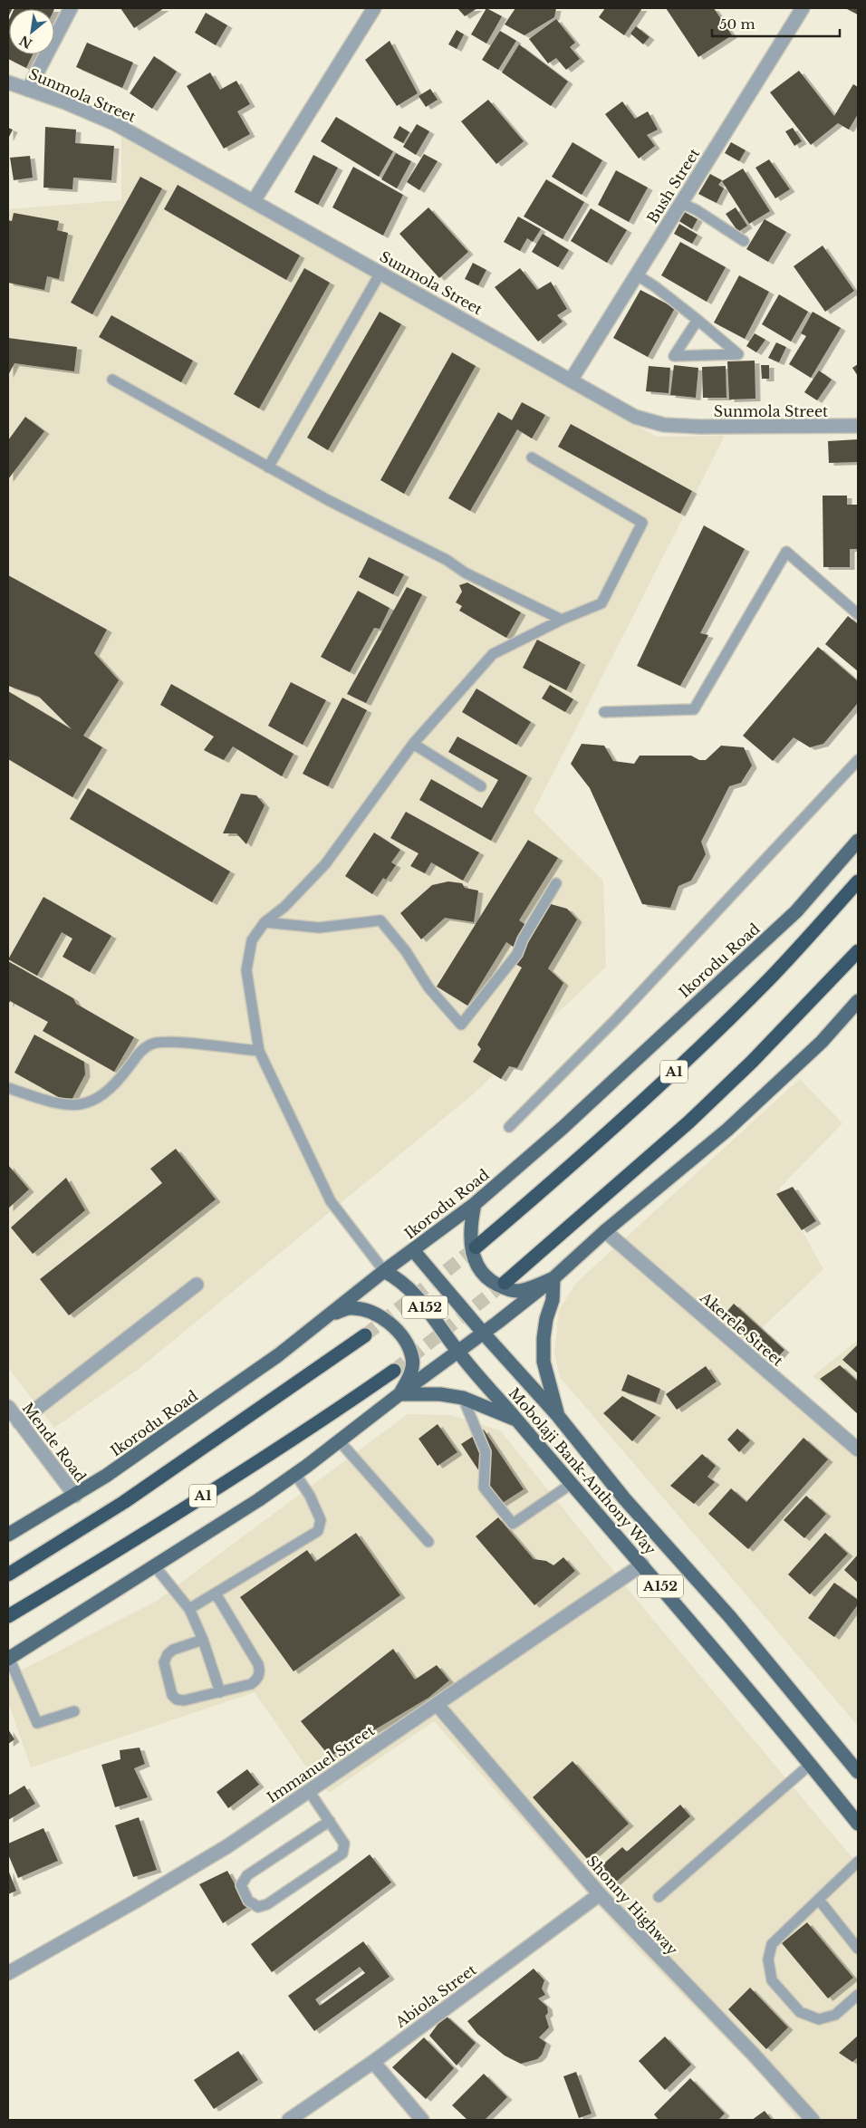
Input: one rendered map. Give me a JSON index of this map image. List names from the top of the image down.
{
  "streets": {
    "highway": ["A1"],
    "main road": ["Ikorodu Road", "A152", "Mobolaji Bank-Anthony Way"],
    "street": [
      "Sunmola Street",
      "Bush Street",
      "Akerele Street",
      "Mende Road",
      "Immanuel Street",
      "Shonny Highway",
      "Abiola Street"
    ]
  },
  "crossings": [
    ["Sunmola Street", "Bush Street"],
    ["Ikorodu Road", "Mende Road"],
    ["Ikorodu Road", "Mobolaji Bank-Anthony Way"],
    ["A152", "Mobolaji Bank-Anthony Way"],
    ["Mobolaji Bank-Anthony Way", "Immanuel Street"],
    ["Immanuel Street", "Shonny Highway"],
    ["Shonny Highway", "Abiola Street"]
  ],
  "scale_bar": "50 m",
  "north": "bottom left"
}
